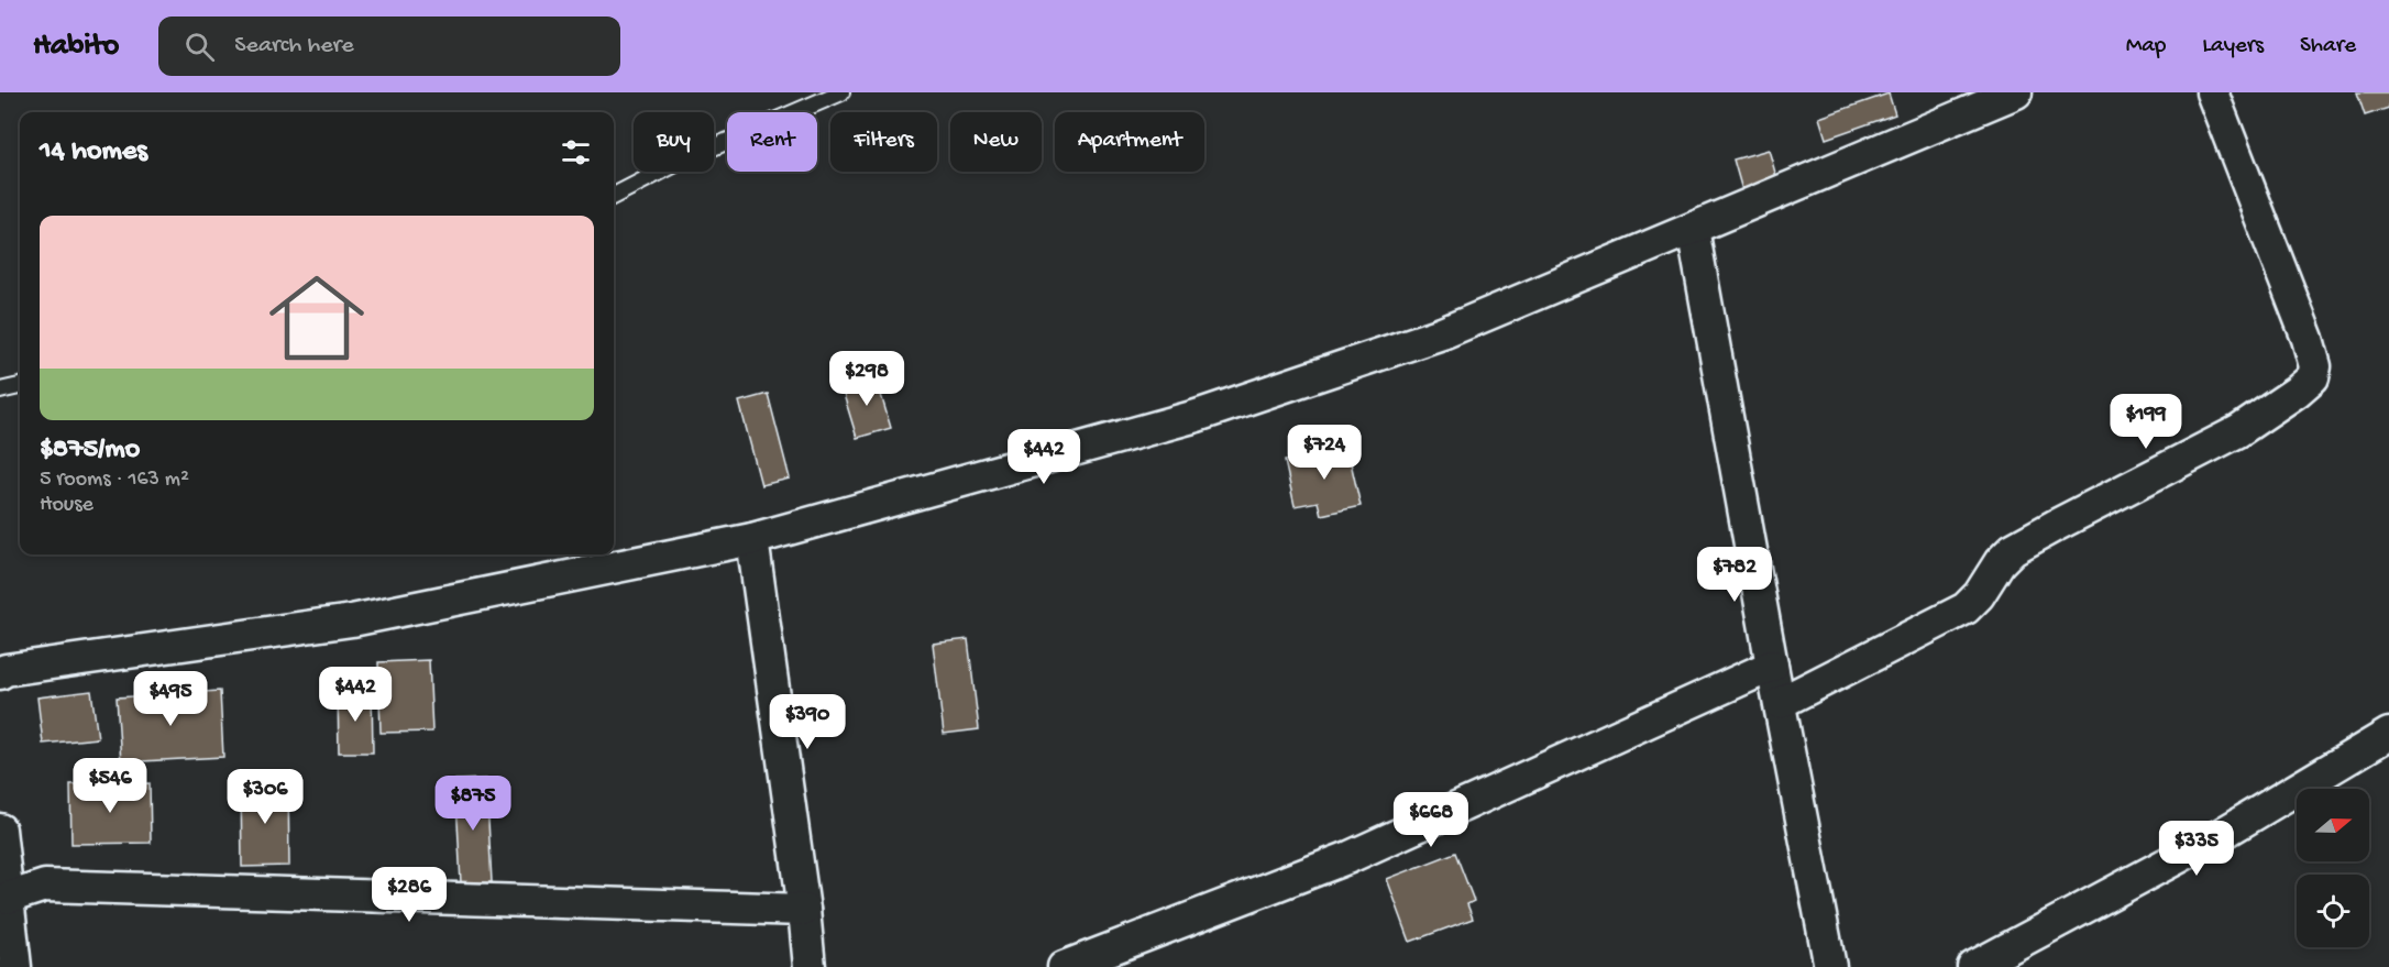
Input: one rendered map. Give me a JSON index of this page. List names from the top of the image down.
{
  "north": "right",
  "page": {
    "header": "Habito",
    "search": "Search here",
    "nav": ["Map", "Layers", "Share"],
    "chip": [
      "Buy",
      "Rent",
      "Filters",
      "New",
      "Apartment"
    ],
    "heading": "14 homes",
    "list": [
      {
        "name": "$875/mo",
        "note": "5 rooms · 163 m² · House"
      }
    ],
    "price": [
      "$298",
      "$199",
      "$724",
      "$442",
      "$782",
      "$442",
      "$495",
      "$390",
      "$546",
      "$306",
      "$875",
      "$668",
      "$335",
      "$286"
    ]
  }
}
